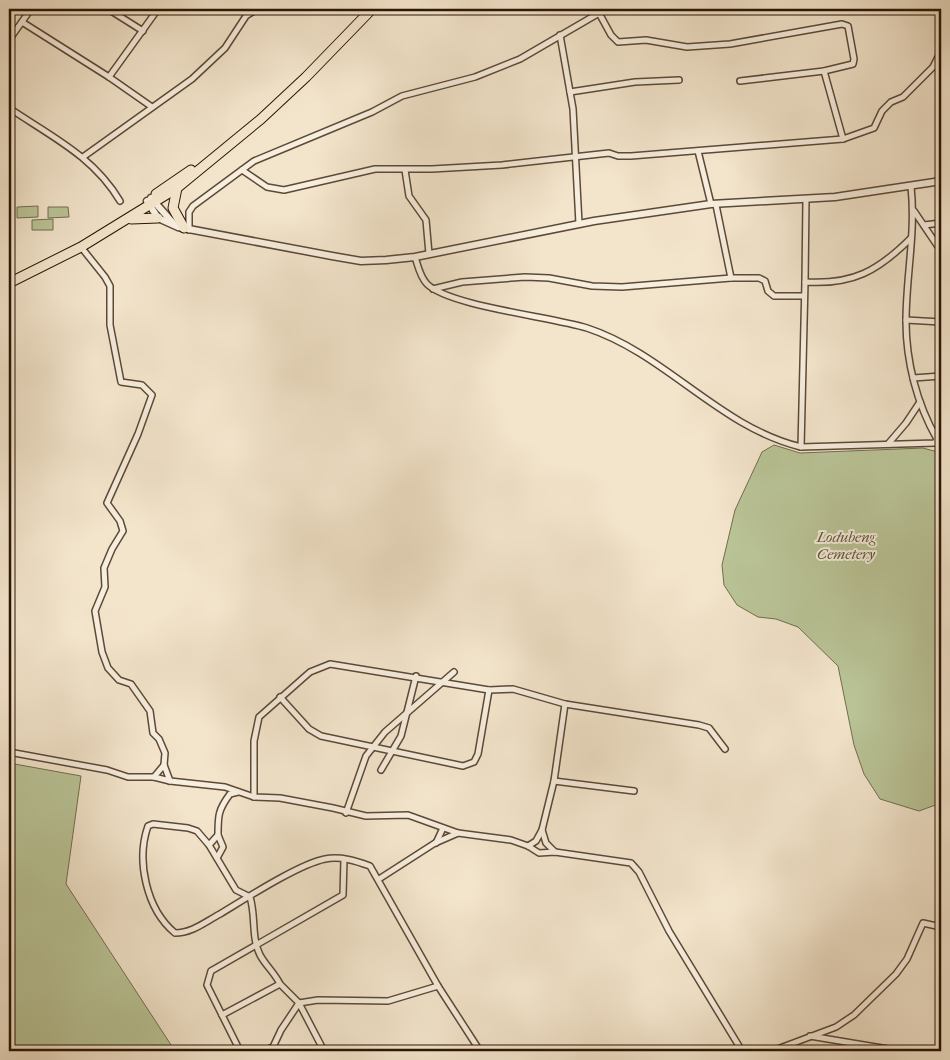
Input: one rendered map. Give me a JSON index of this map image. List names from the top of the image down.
{
  "parks": ["Lodubeng Cemetery"]
}
